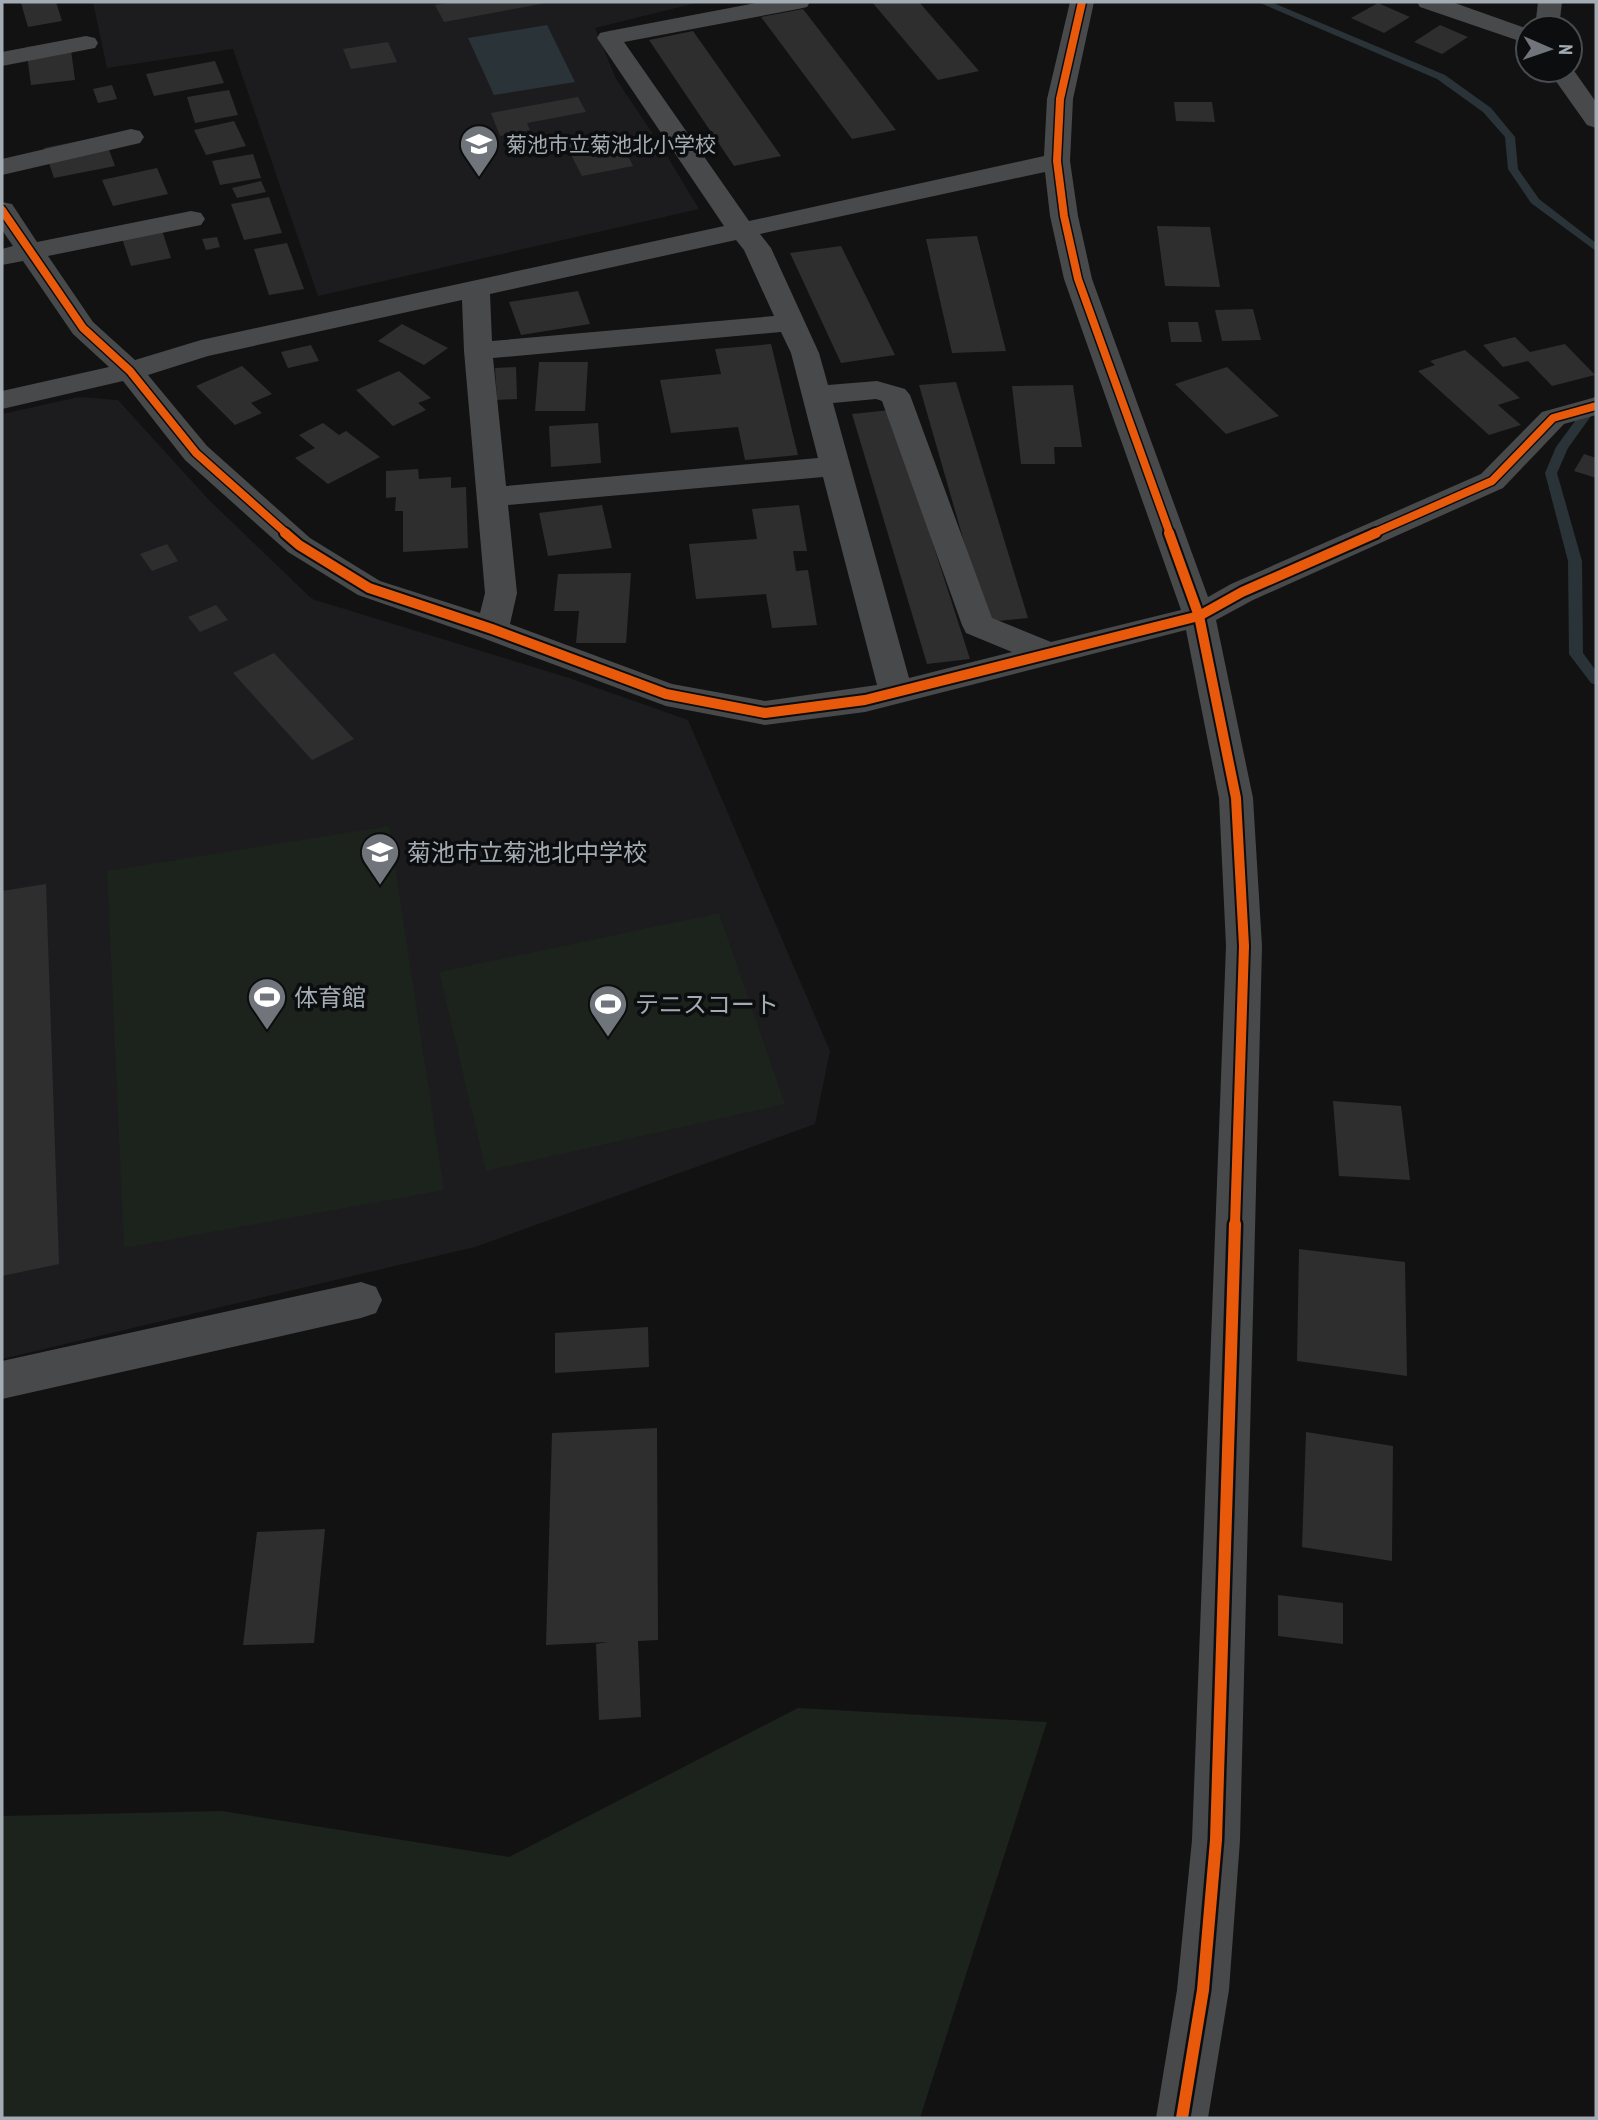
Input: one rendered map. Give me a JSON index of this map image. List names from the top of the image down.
{
  "places": {
    "school or university": ["菊池市立菊池北小学校", "菊池市立菊池北中学校"],
    "sports": ["体育館", "テニスコート"]
  },
  "north": "right"
}
